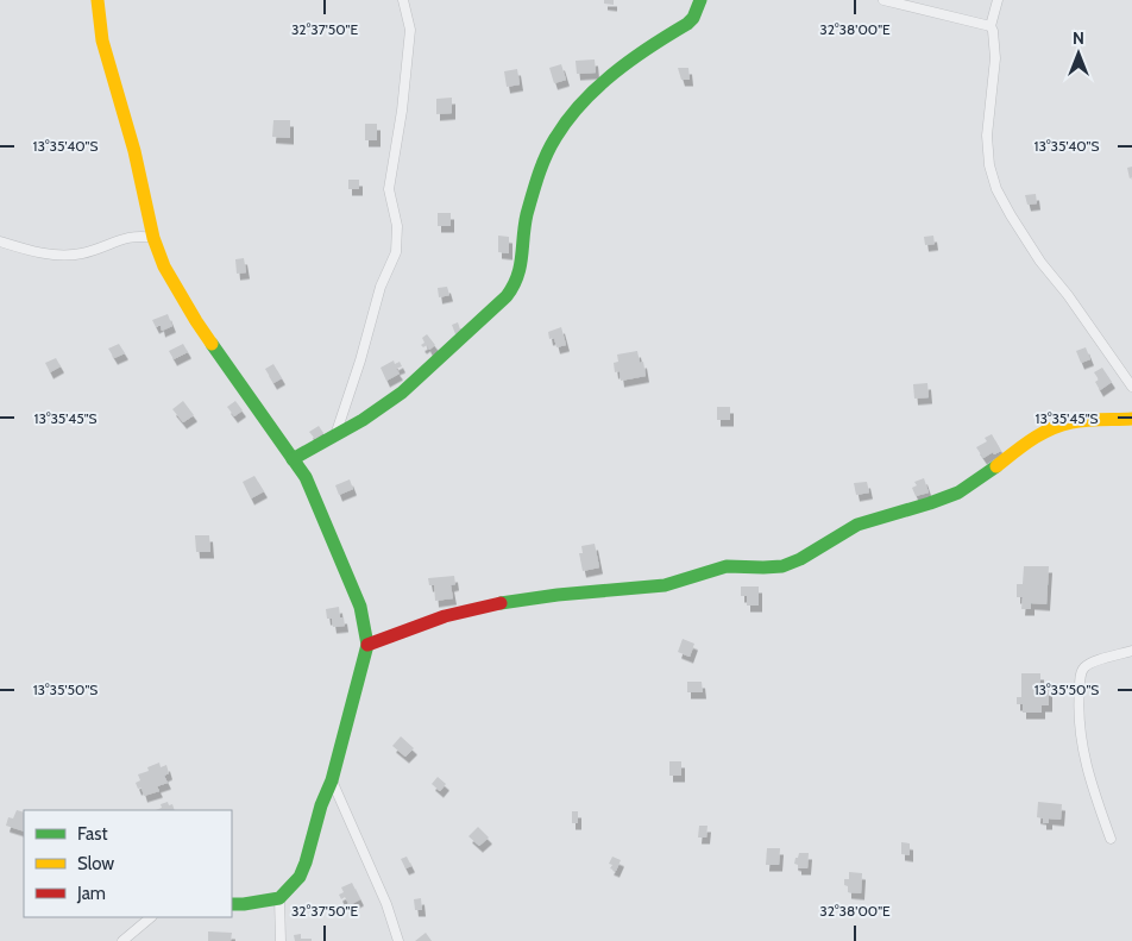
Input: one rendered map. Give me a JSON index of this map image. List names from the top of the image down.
{
  "legend": ["Fast", "Slow", "Jam"],
  "north": "top",
  "coordinates": [
    "32°37'50\"E",
    "32°38'00\"E",
    "13°35'40\"S",
    "13°35'45\"S",
    "13°35'50\"S"
  ]
}
